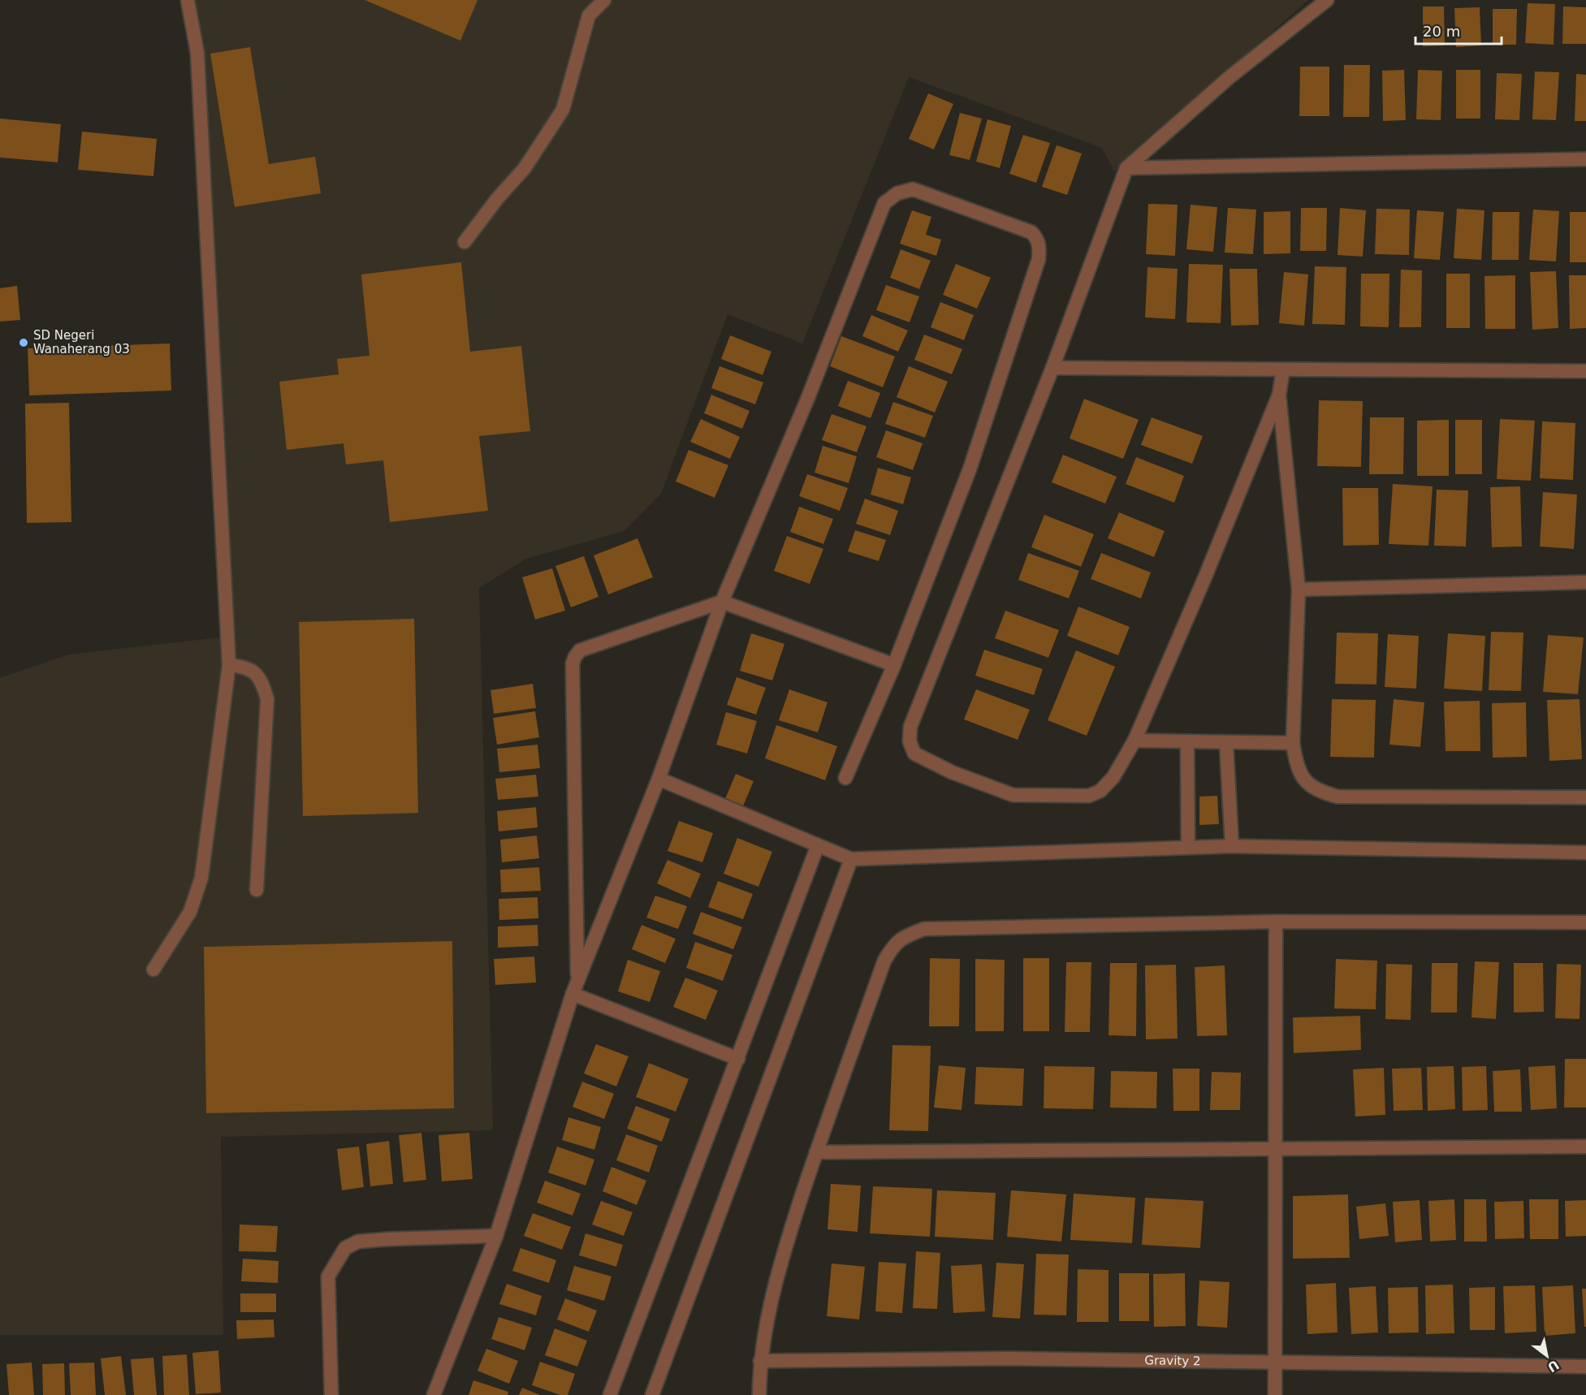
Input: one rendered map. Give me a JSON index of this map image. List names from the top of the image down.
{
  "streets": {
    "street": ["Gravity 2"]
  },
  "places": ["SD Negeri Wanaherang 03"],
  "scale_bar": "20 m",
  "north": "bottom right"
}
